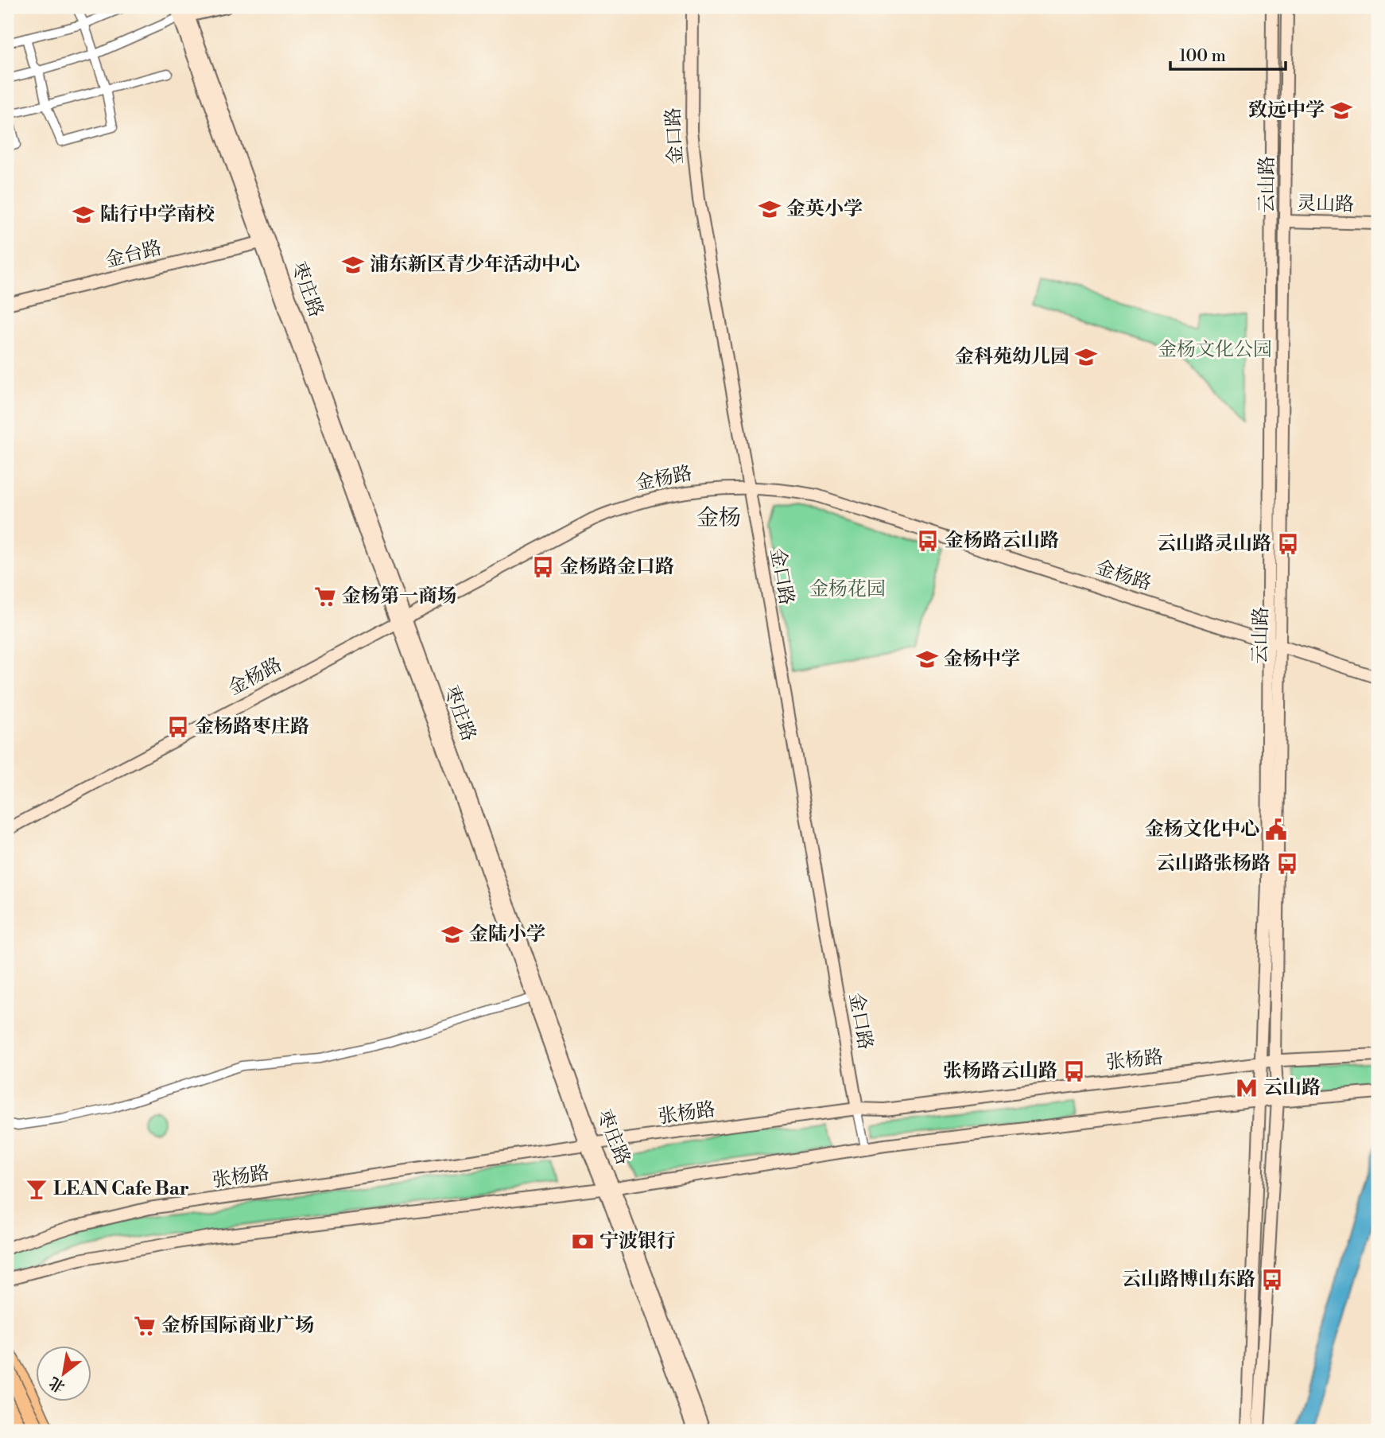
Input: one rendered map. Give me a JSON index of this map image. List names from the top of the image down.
{
  "streets": {
    "main road": [
      "金口路",
      "云山路",
      "灵山路",
      "金台路",
      "枣庄路",
      "金杨路",
      "张杨路"
    ]
  },
  "crossings": [
    ["金口路", "金杨路"],
    ["金口路", "张杨路"],
    ["云山路", "灵山路"],
    ["云山路", "金杨路"],
    ["云山路", "张杨路"],
    ["金台路", "枣庄路"],
    ["枣庄路", "金杨路"],
    ["枣庄路", "张杨路"]
  ],
  "districts": ["金杨"],
  "parks": ["金杨文化公园", "金杨花园"],
  "places": {
    "school or university": [
      "致远中学",
      "金英小学",
      "陆行中学南校",
      "浦东新区青少年活动中心",
      "金科苑幼儿园",
      "金杨中学",
      "金陆小学"
    ],
    "bus stop": [
      "金杨路云山路",
      "云山路灵山路",
      "金杨路金口路",
      "金杨路枣庄路",
      "云山路张杨路",
      "张杨路云山路",
      "云山路博山东路"
    ],
    "supermarket": ["金杨第一商场", "金桥国际商业广场"],
    "public building": ["金杨文化中心"],
    "metro station": ["云山路"],
    "bar": ["LEAN Cafe Bar"],
    "bank": ["宁波银行"]
  },
  "scale_bar": "100 m",
  "north": "bottom left"
}
